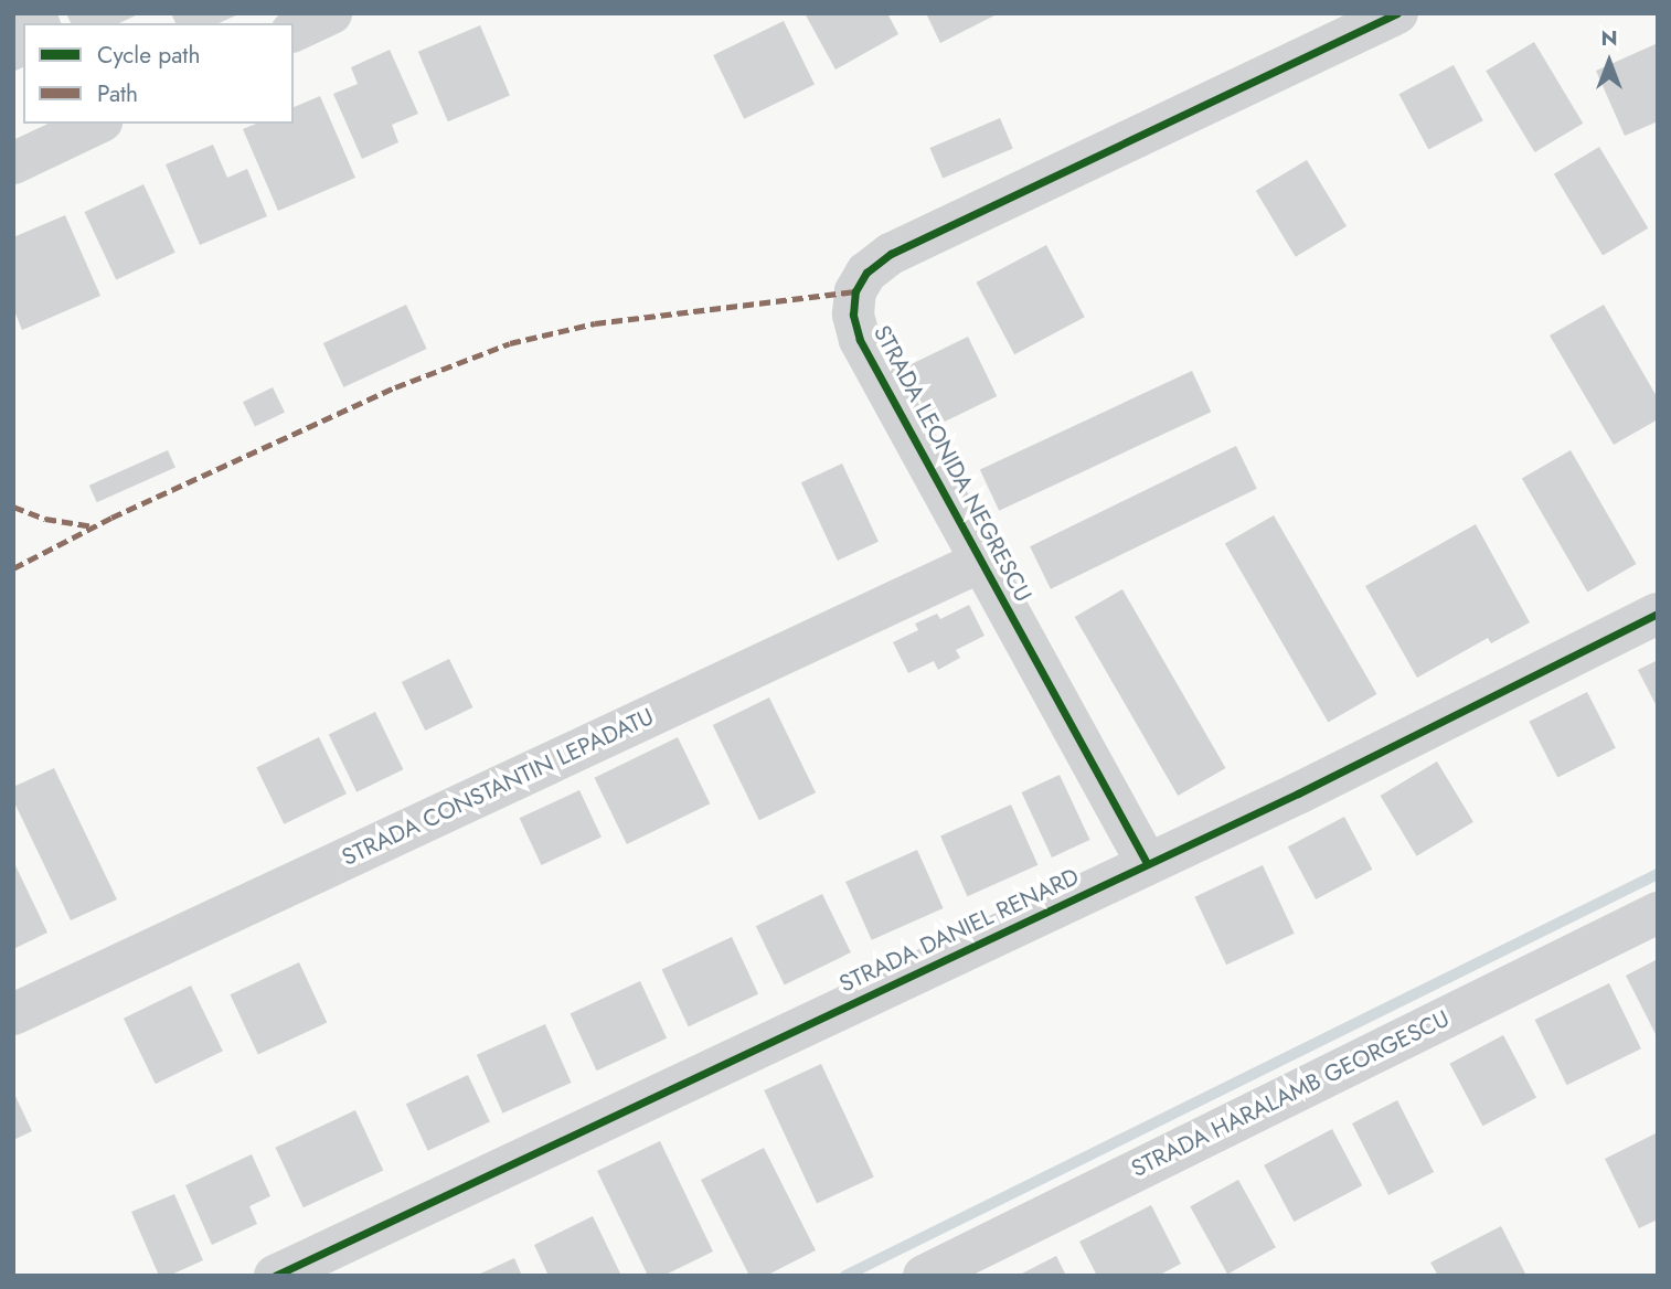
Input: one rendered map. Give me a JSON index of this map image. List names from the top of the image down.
{
  "streets": {
    "street": [
      "STRADA LEONIDA NEGRESCU",
      "STRADA CONSTANTIN LEPADATU",
      "STRADA DANIEL RENARD",
      "STRADA HARALAMB GEORGESCU"
    ]
  },
  "crossings": [
    ["STRADA LEONIDA NEGRESCU", "STRADA CONSTANTIN LEPADATU"],
    ["STRADA LEONIDA NEGRESCU", "STRADA DANIEL RENARD"]
  ],
  "legend": ["Cycle path", "Path"],
  "north": "top"
}
